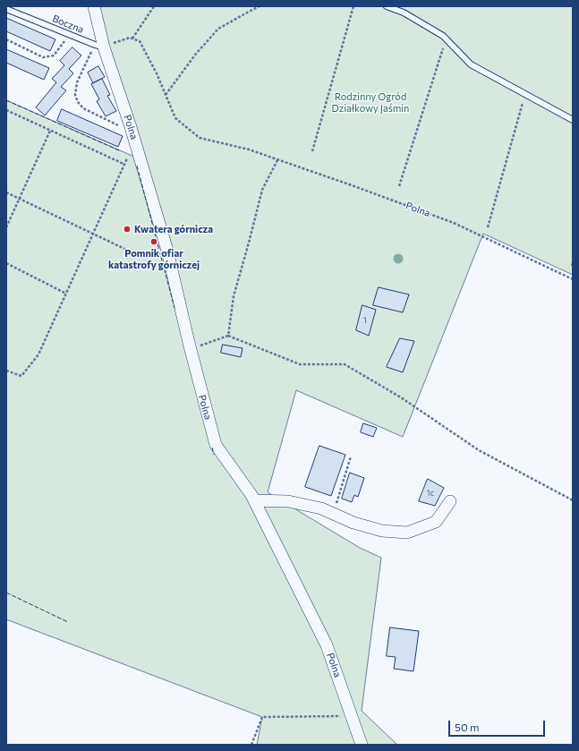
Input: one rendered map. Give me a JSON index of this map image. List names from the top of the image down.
{
  "streets": {
    "street": ["Polna"],
    "lane": ["Boczna"]
  },
  "crossings": [
    ["Boczna", "Polna"]
  ],
  "parks": ["Rodzinny Ogród Działkowy Jaśmin"],
  "places": ["Kwatera górnicza", "Pomnik ofiar katastrofy górniczej"],
  "house_numbers": ["1", "1c"],
  "scale_bar": "50 m"
}
